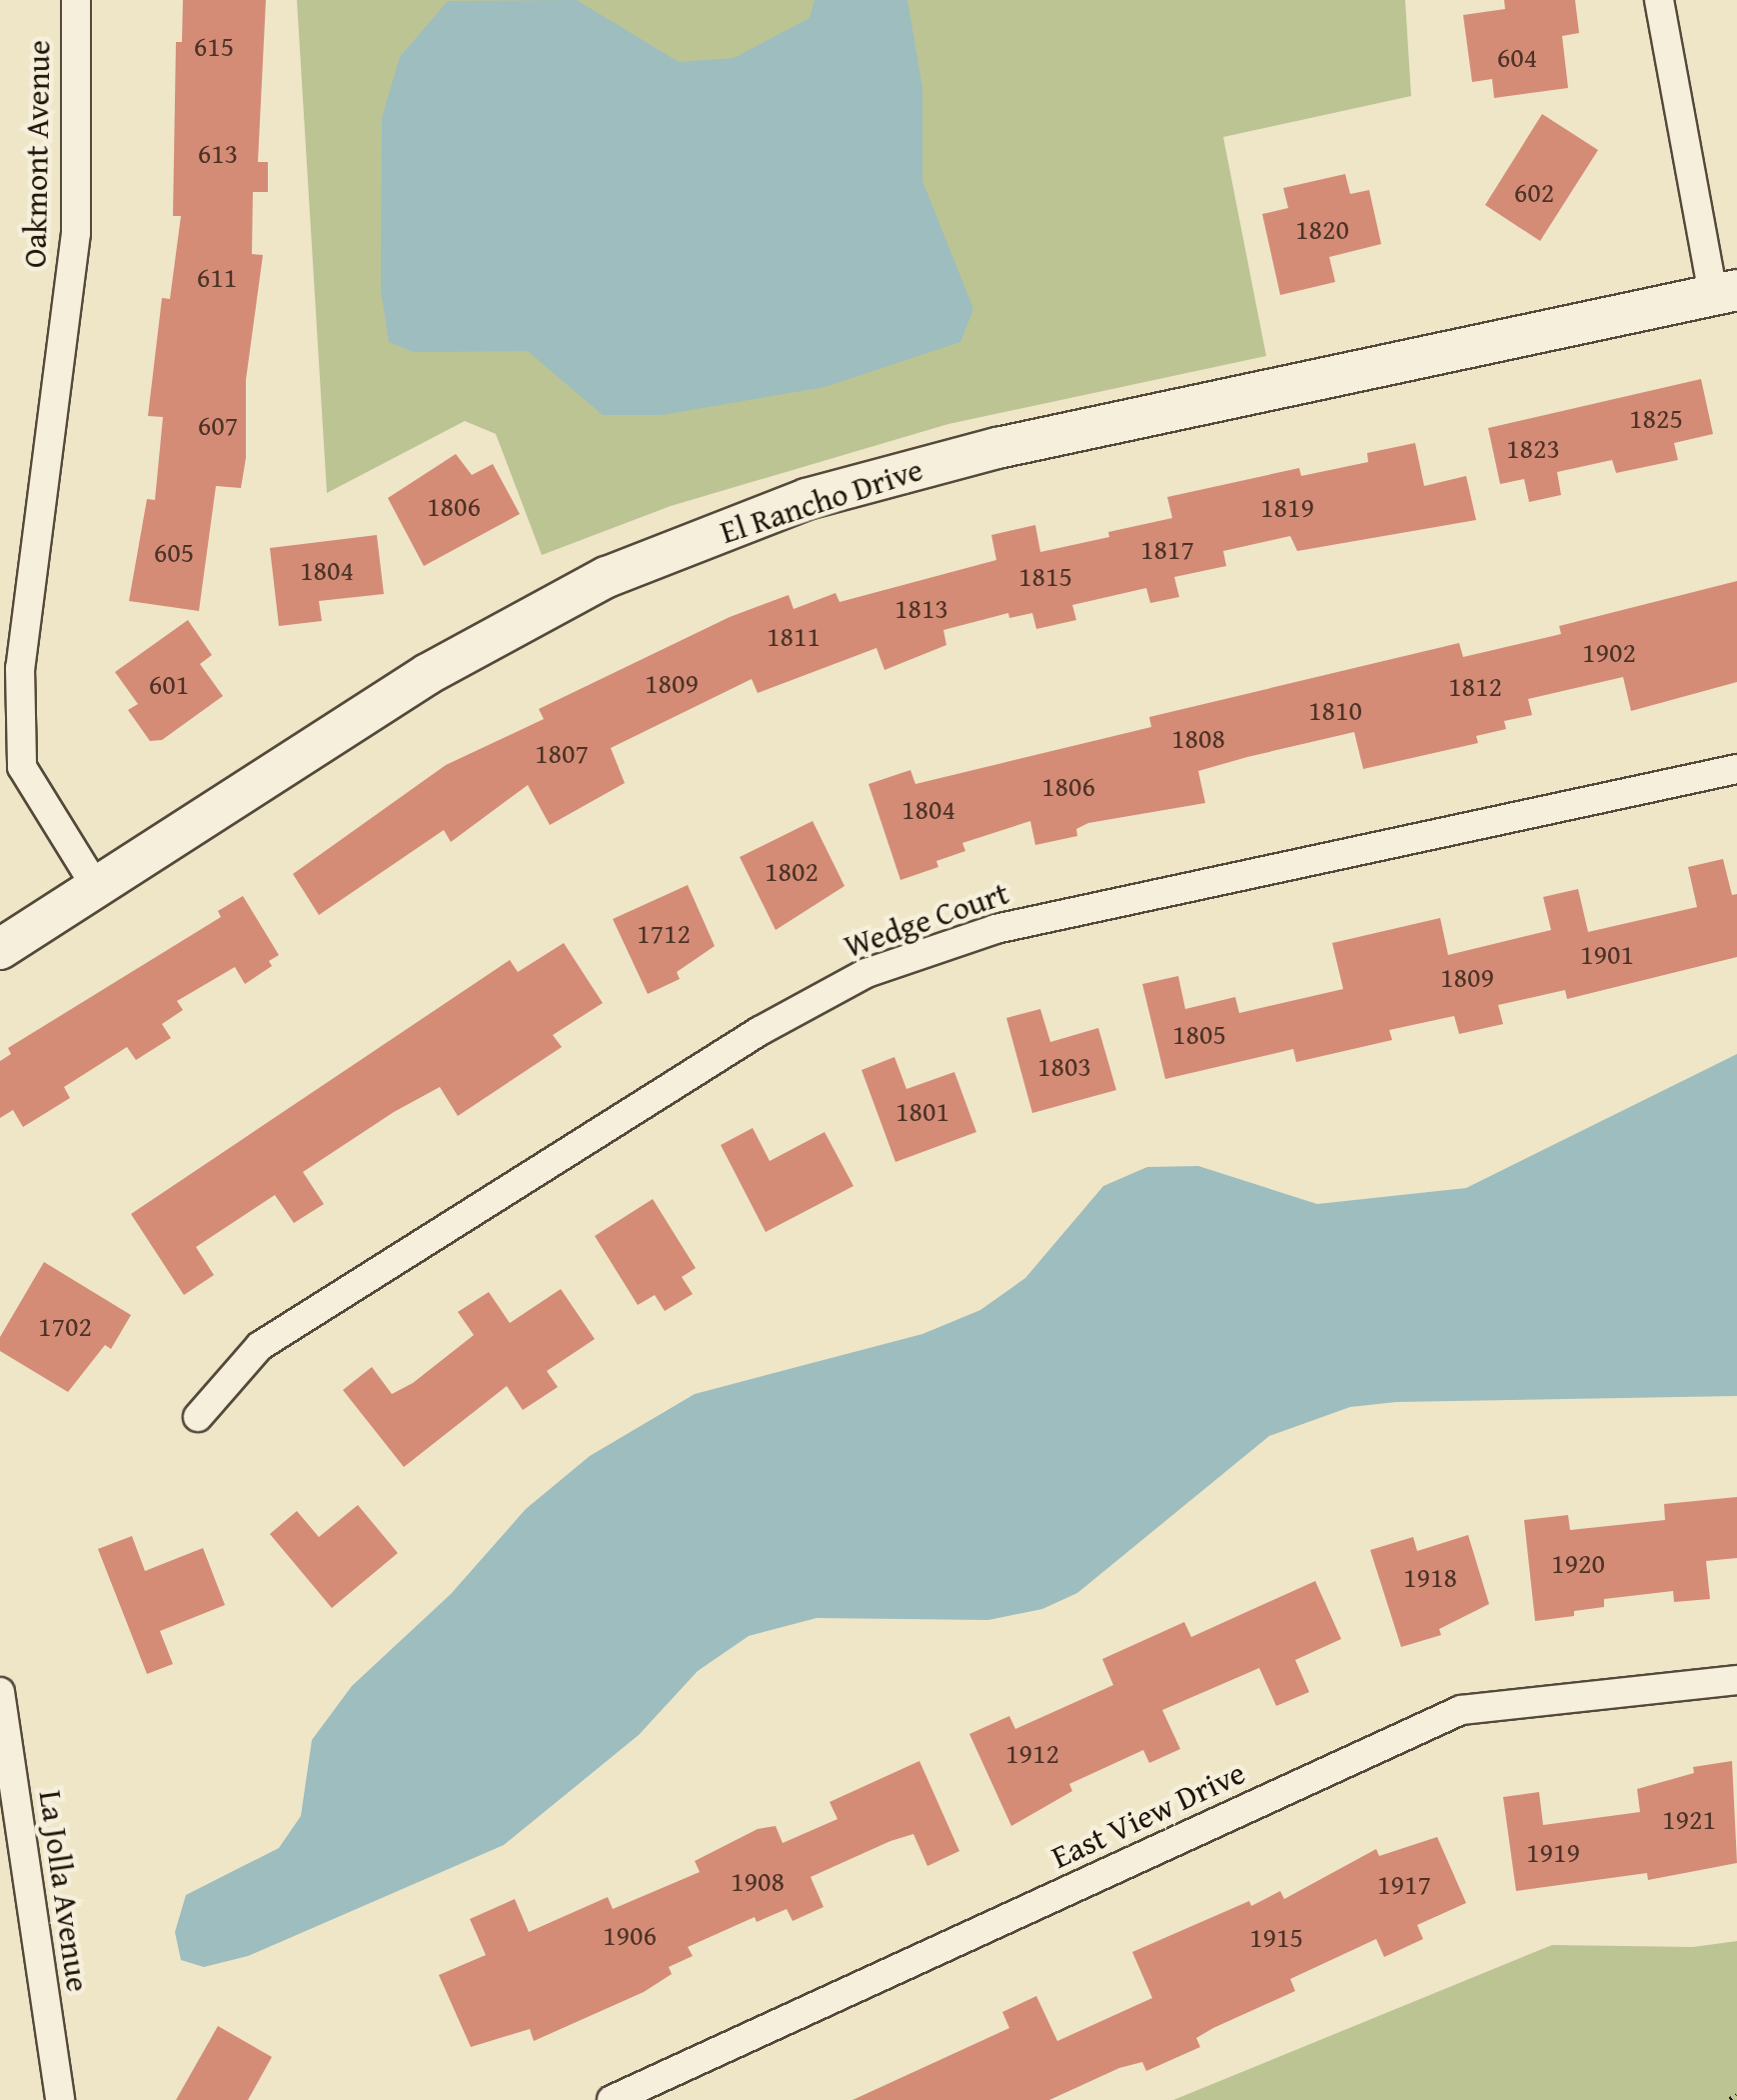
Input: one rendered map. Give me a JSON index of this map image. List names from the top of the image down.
{
  "streets": {
    "street": [
      "Oakmont Avenue",
      "El Rancho Drive",
      "Wedge Court",
      "East View Drive",
      "La Jolla Avenue"
    ]
  },
  "crossings": [
    ["Oakmont Avenue", "El Rancho Drive"]
  ],
  "house_numbers": [
    "615",
    "604",
    "613",
    "602",
    "1820",
    "611",
    "1825",
    "607",
    "1823",
    "1806",
    "1819",
    "1817",
    "605",
    "1804",
    "1815",
    "1813",
    "1811",
    "1902",
    "1809",
    "601",
    "1812",
    "1810",
    "1808",
    "1807",
    "1806",
    "1804",
    "1802",
    "1712",
    "1901",
    "1809",
    "1805",
    "1803",
    "1801",
    "1702",
    "1920",
    "1918",
    "1912",
    "1921",
    "1919",
    "1908",
    "1917",
    "1906",
    "1915"
  ]
}
